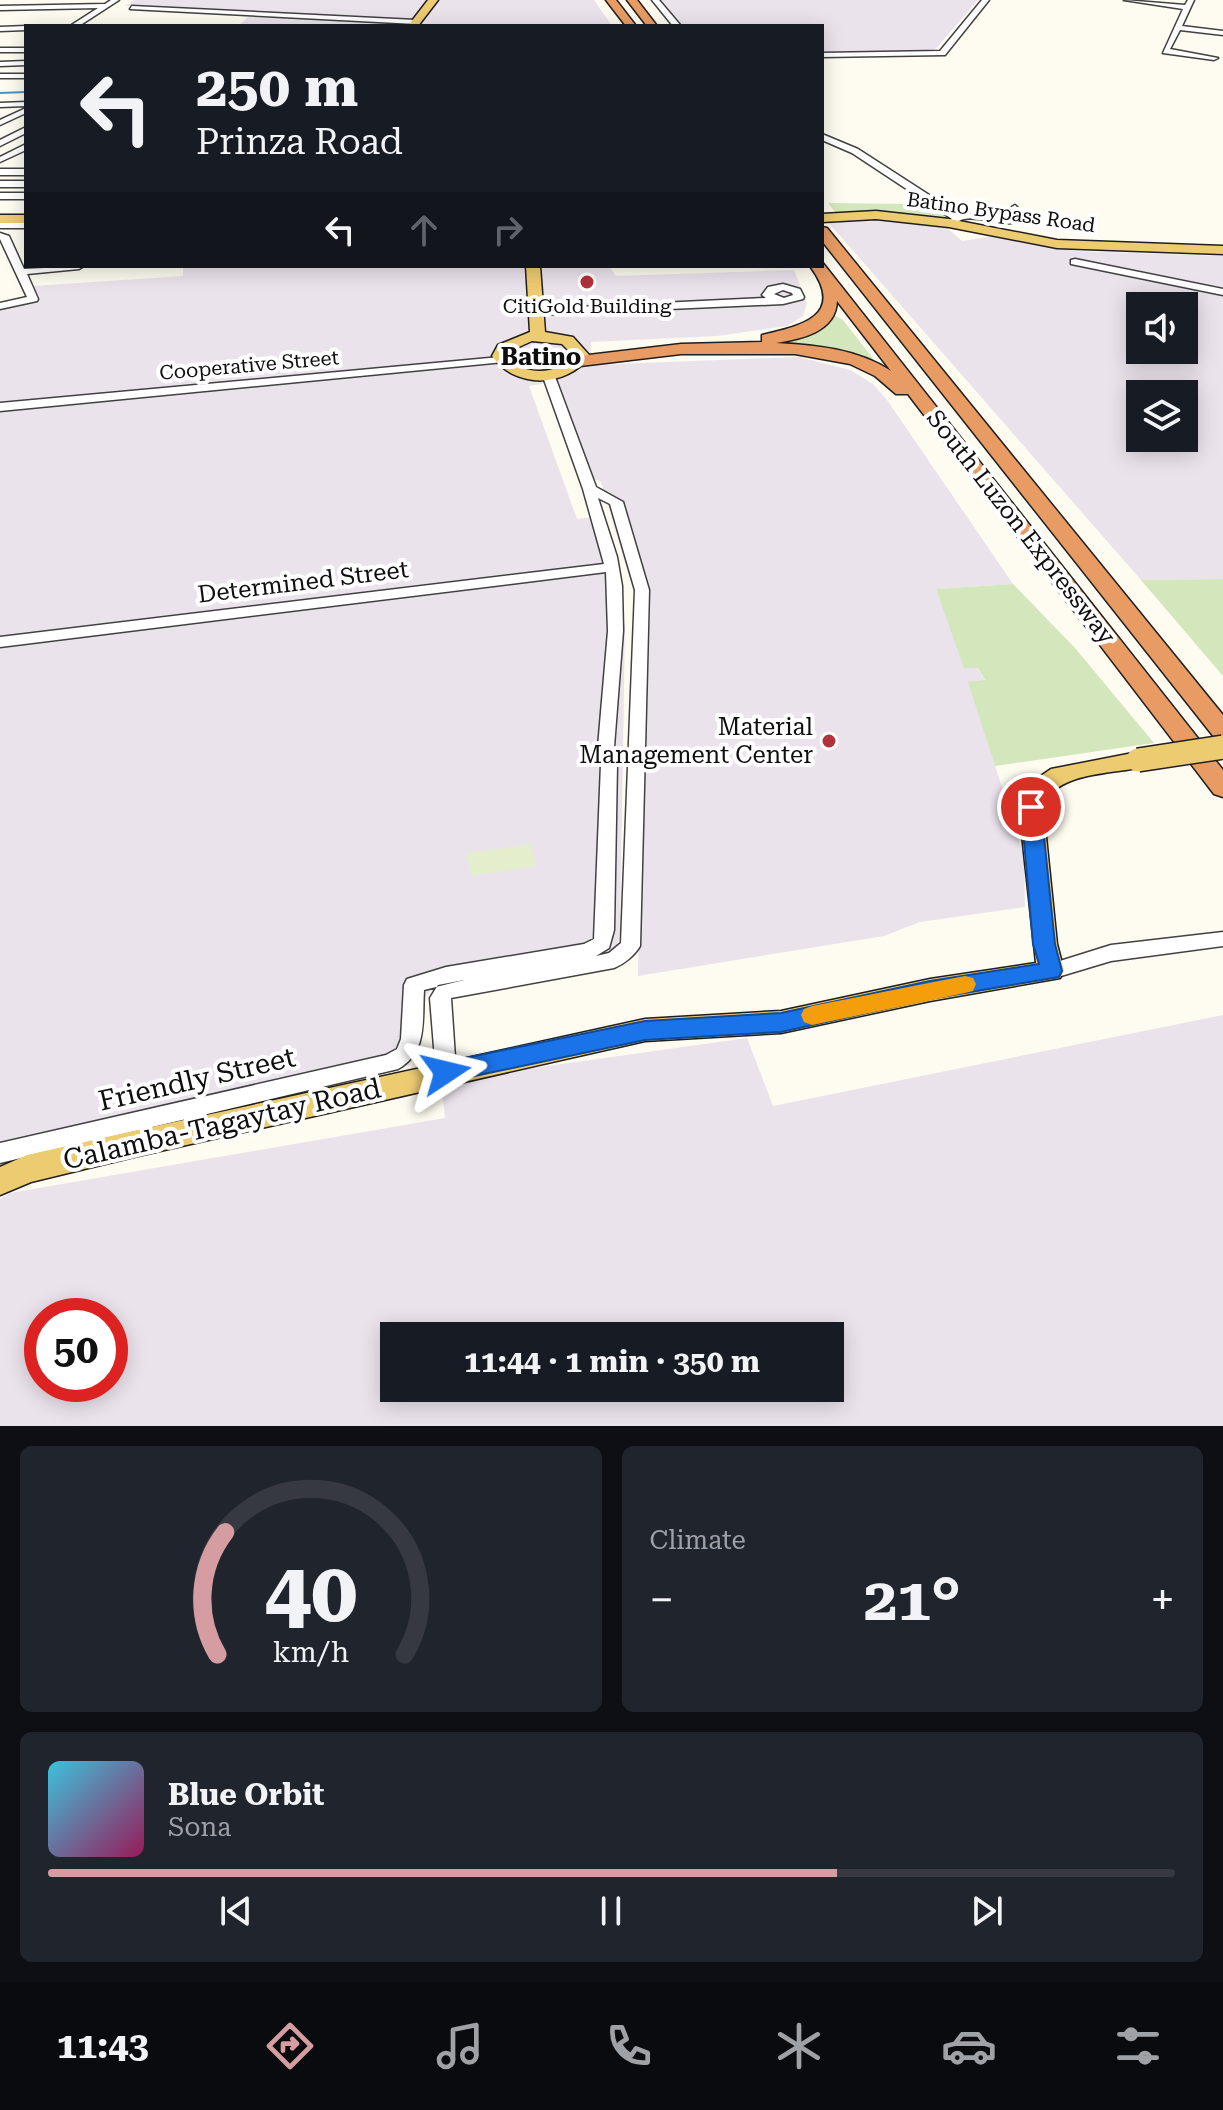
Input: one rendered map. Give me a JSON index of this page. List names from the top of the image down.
{
  "streets": {
    "highway": ["South Luzon Expressway"],
    "main road": ["Batino Bypass Road", "Calamba-Tagaytay Road"],
    "street": ["Cooperative Street", "Determined Street", "Friendly Street"]
  },
  "crossings": [
    ["Batino Bypass Road", "South Luzon Expressway"],
    ["Determined Street", "Friendly Street"]
  ],
  "districts": ["Batino"],
  "places": ["CitiGold Building", "Material Management Center"],
  "page": {
    "turn": ["250 m", "Prinza Road"],
    "limit": "50",
    "trip": "11:44 · 1 min · 350 m",
    "tile": "Climate",
    "heat": ["−", "21°", "+"],
    "song": ["Blue Orbit", "Sona"],
    "tabs": "11:43",
    "gauge": ["40", "km/h"]
  }
}
